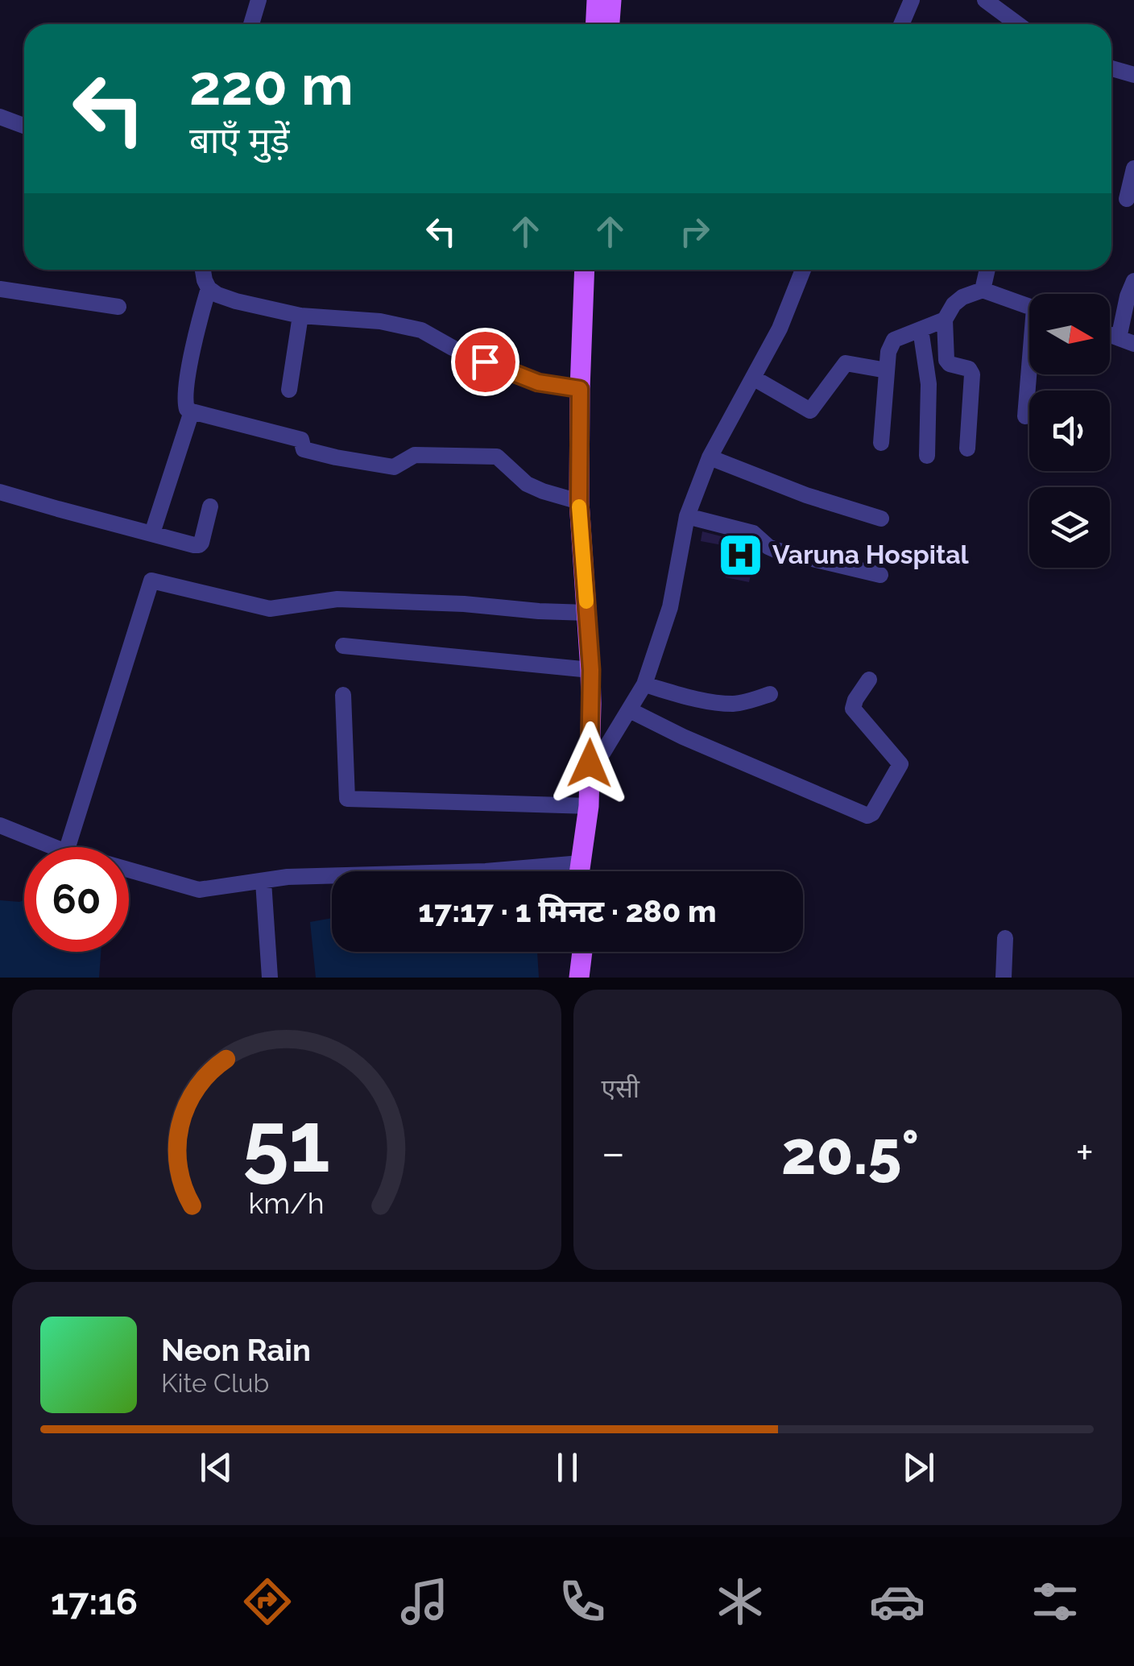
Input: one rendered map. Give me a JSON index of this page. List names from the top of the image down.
{
  "places": {
    "hospital": ["Varuna Hospital"]
  },
  "north": "right",
  "page": {
    "turn": ["220 m", "बाएँ मुड़ें"],
    "limit": "60",
    "trip": "17:17 · 1 मिनट · 280 m",
    "tile": "एसी",
    "heat": ["−", "20.5°", "+"],
    "song": ["Neon Rain", "Kite Club"],
    "tabs": "17:16",
    "gauge": ["51", "km/h"]
  }
}
